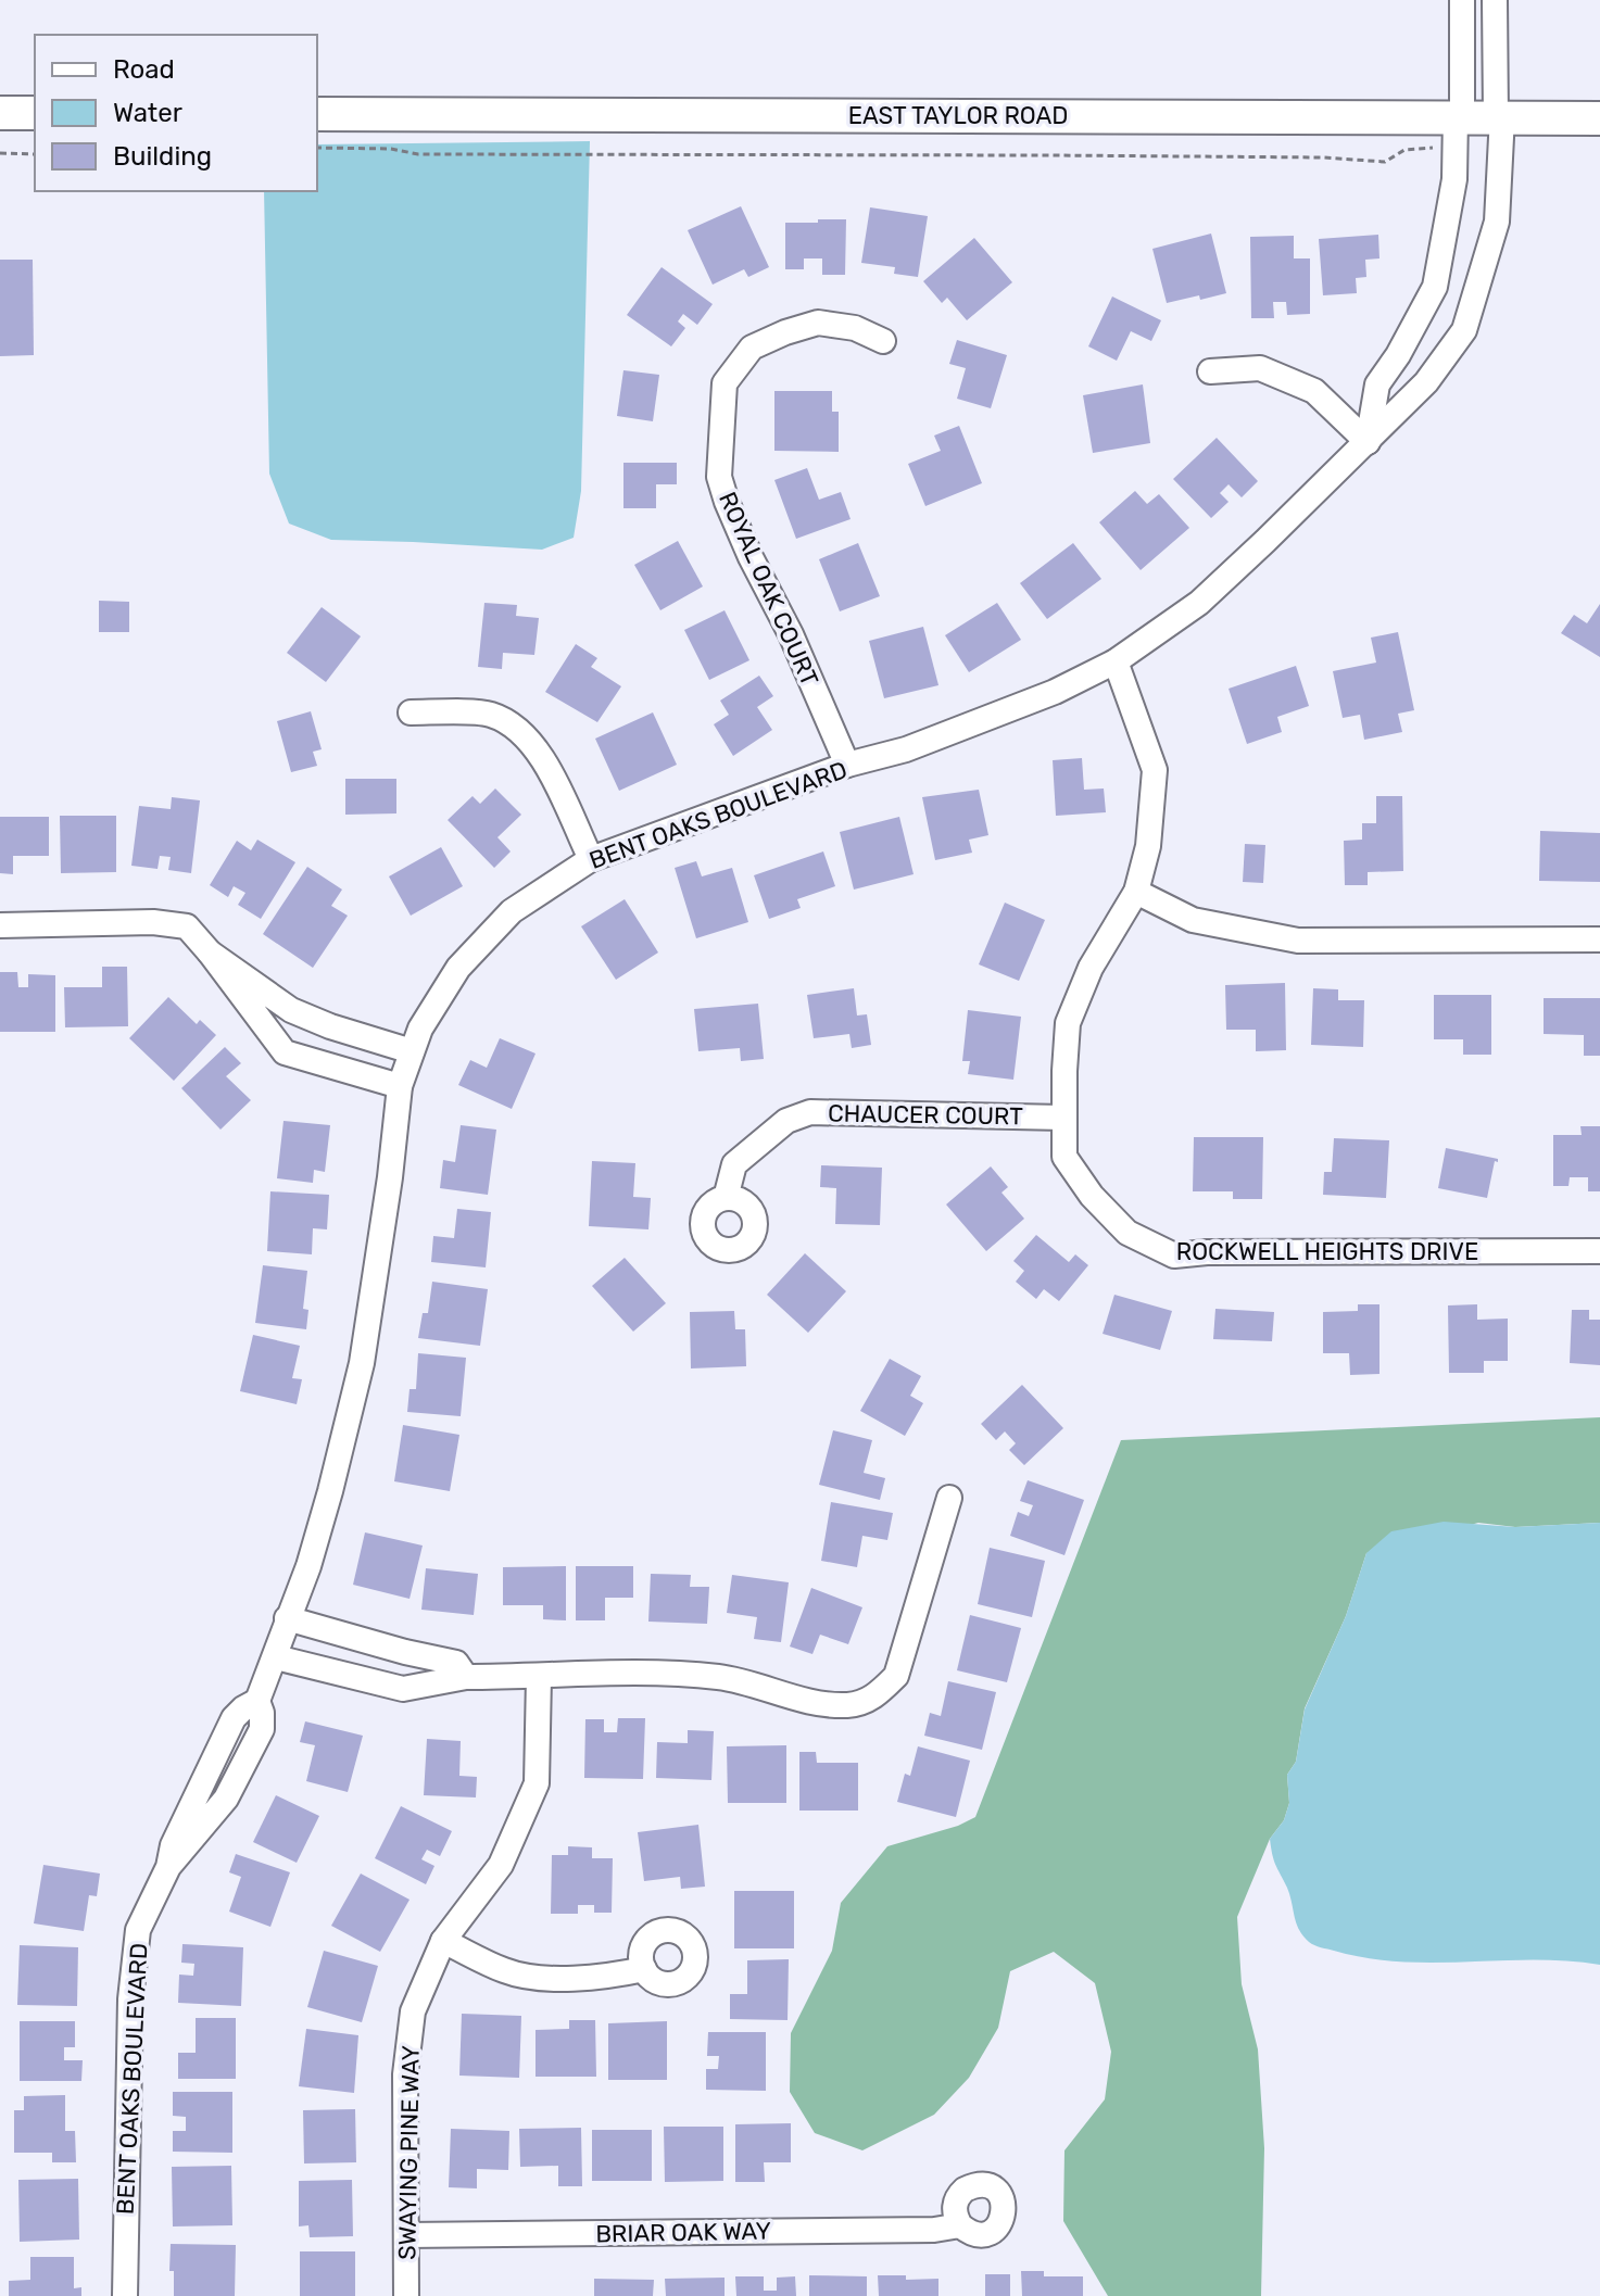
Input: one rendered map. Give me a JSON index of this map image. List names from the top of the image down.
{
  "streets": {
    "main road": ["EAST TAYLOR ROAD"],
    "street": [
      "ROYAL OAK COURT",
      "BENT OAKS BOULEVARD",
      "CHAUCER COURT",
      "ROCKWELL HEIGHTS DRIVE",
      "SWAYING PINE WAY",
      "BRIAR OAK WAY"
    ]
  },
  "crossings": [
    ["EAST TAYLOR ROAD", "BENT OAKS BOULEVARD"],
    ["ROYAL OAK COURT", "BENT OAKS BOULEVARD"],
    ["BENT OAKS BOULEVARD", "ROCKWELL HEIGHTS DRIVE"],
    ["CHAUCER COURT", "ROCKWELL HEIGHTS DRIVE"],
    ["SWAYING PINE WAY", "BRIAR OAK WAY"]
  ],
  "legend": ["Road", "Water", "Building"]
}
